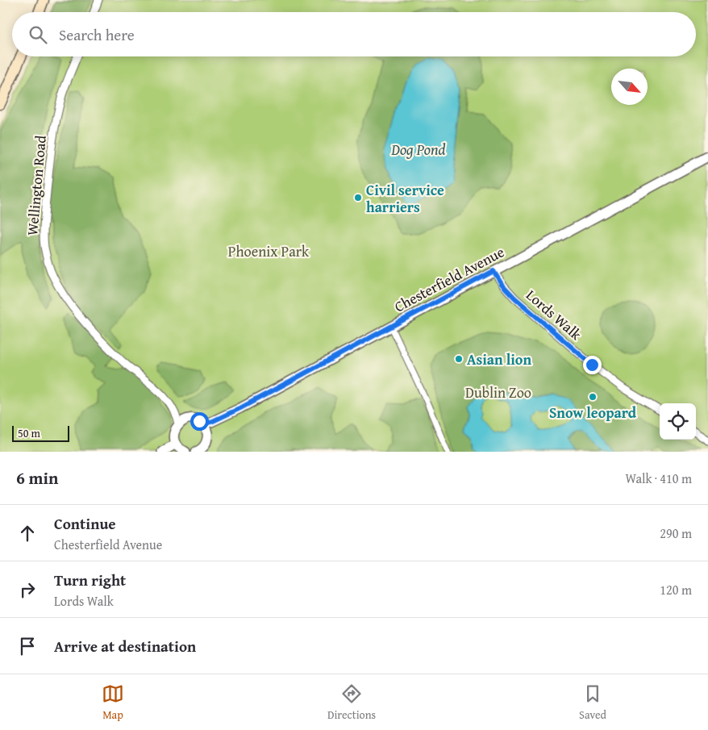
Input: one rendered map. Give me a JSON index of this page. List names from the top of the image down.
{
  "streets": {
    "street": ["Wellington Road", "Chesterfield Avenue", "Lords Walk"]
  },
  "crossings": [
    ["Chesterfield Avenue", "Lords Walk"]
  ],
  "water": ["Dog Pond"],
  "parks": ["Phoenix Park", "Dublin Zoo"],
  "places": ["Civil service harriers", "Asian lion", "Snow leopard"],
  "scale_bar": "50 m",
  "north": "bottom right",
  "page": {
    "search": "Search here",
    "scale": "50 m",
    "heading": ["6 min", "Walk · 410 m"],
    "list": [
      ["Continue", "Chesterfield Avenue", "290 m"],
      ["Turn right", "Lords Walk", "120 m"],
      "Arrive at destination"
    ],
    "nav": ["Map", "Directions", "Saved"]
  }
}
